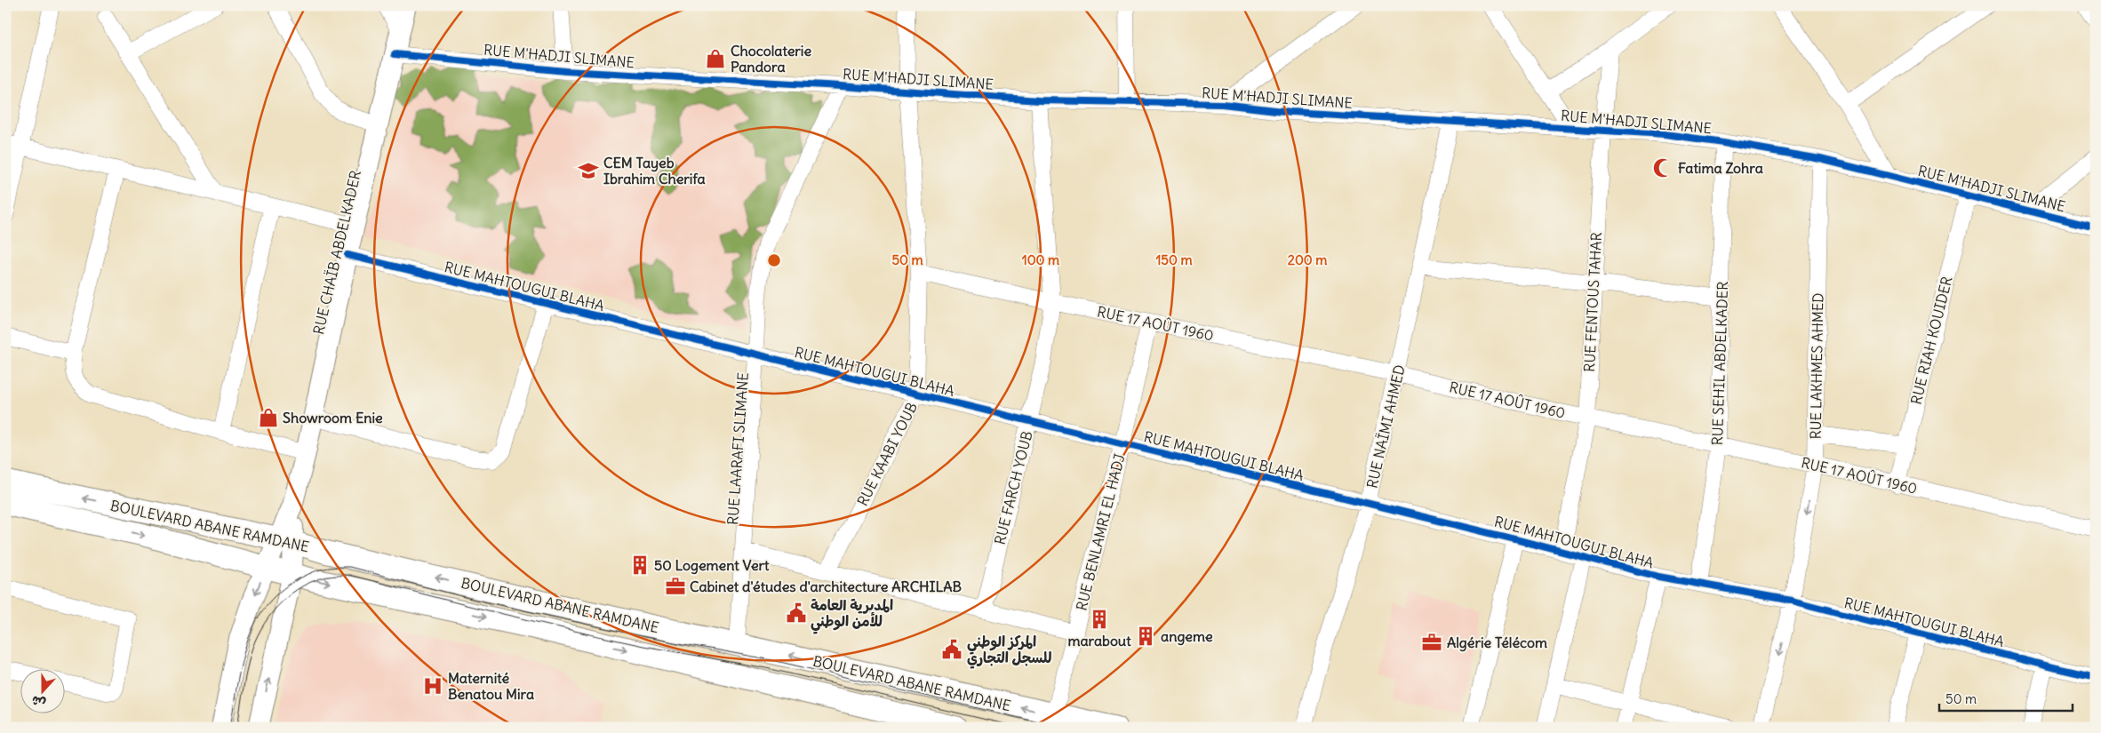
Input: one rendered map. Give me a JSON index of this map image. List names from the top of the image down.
{
  "streets": {
    "main road": ["BOULEVARD ABANE RAMDANE"],
    "street": [
      "RUE M'HADJI SLIMANE",
      "RUE CHAÏB ABDELKADER",
      "RUE MAHTOUGUI BLAHA",
      "RUE FENTOUS TAHAR",
      "RUE 17 AOÛT 1960",
      "RUE RIAH KOUIDER",
      "RUE SEHIL ABDELKADER",
      "RUE LAKHMES AHMED",
      "RUE NAÏMI AHMED",
      "RUE LAARAFI SLIMANE",
      "RUE KAABI YOUB",
      "RUE FARCH YOUB",
      "RUE BENLAMRI EL HADJ"
    ]
  },
  "crossings": [
    ["RUE M'HADJI SLIMANE", "RUE CHAÏB ABDELKADER"],
    ["RUE M'HADJI SLIMANE", "RUE FENTOUS TAHAR"],
    ["RUE M'HADJI SLIMANE", "RUE RIAH KOUIDER"],
    ["RUE M'HADJI SLIMANE", "RUE SEHIL ABDELKADER"],
    ["RUE M'HADJI SLIMANE", "RUE LAKHMES AHMED"],
    ["RUE M'HADJI SLIMANE", "RUE NAÏMI AHMED"],
    ["RUE M'HADJI SLIMANE", "RUE LAARAFI SLIMANE"],
    ["RUE M'HADJI SLIMANE", "RUE KAABI YOUB"],
    ["RUE M'HADJI SLIMANE", "RUE FARCH YOUB"],
    ["RUE CHAÏB ABDELKADER", "RUE MAHTOUGUI BLAHA"],
    ["RUE CHAÏB ABDELKADER", "BOULEVARD ABANE RAMDANE"],
    ["RUE MAHTOUGUI BLAHA", "RUE FENTOUS TAHAR"],
    ["RUE MAHTOUGUI BLAHA", "RUE SEHIL ABDELKADER"],
    ["RUE MAHTOUGUI BLAHA", "RUE LAKHMES AHMED"],
    ["RUE MAHTOUGUI BLAHA", "RUE NAÏMI AHMED"],
    ["RUE MAHTOUGUI BLAHA", "RUE LAARAFI SLIMANE"],
    ["RUE MAHTOUGUI BLAHA", "RUE KAABI YOUB"],
    ["RUE MAHTOUGUI BLAHA", "RUE FARCH YOUB"],
    ["RUE MAHTOUGUI BLAHA", "RUE BENLAMRI EL HADJ"],
    ["RUE FENTOUS TAHAR", "RUE 17 AOÛT 1960"],
    ["RUE 17 AOÛT 1960", "RUE RIAH KOUIDER"],
    ["RUE 17 AOÛT 1960", "RUE SEHIL ABDELKADER"],
    ["RUE 17 AOÛT 1960", "RUE LAKHMES AHMED"],
    ["RUE 17 AOÛT 1960", "RUE NAÏMI AHMED"],
    ["RUE 17 AOÛT 1960", "RUE KAABI YOUB"],
    ["RUE 17 AOÛT 1960", "RUE FARCH YOUB"],
    ["RUE 17 AOÛT 1960", "RUE BENLAMRI EL HADJ"],
    ["RUE LAARAFI SLIMANE", "BOULEVARD ABANE RAMDANE"],
    ["BOULEVARD ABANE RAMDANE", "RUE BENLAMRI EL HADJ"]
  ],
  "places": {
    "shop": ["Chocolaterie Pandora", "Showroom Enie"],
    "mosque": ["Fatima Zohra"],
    "school or university": ["CEM Tayeb Ibrahim Cherifa"],
    "building": ["50 Logement Vert", "marabout", "angeme"],
    "office": ["Cabinet d'études d'architecture ARCHILAB", "Algérie Télécom"],
    "public building": ["المديرية العامة للأمن الوطني", "المركز الوطني للسجل التجاري"],
    "hospital": ["Maternité Benatou Mira"]
  },
  "scale_bar": "50 m",
  "north": "bottom",
  "rings": [
    "50 m",
    "100 m",
    "150 m",
    "200 m"
  ]
}
